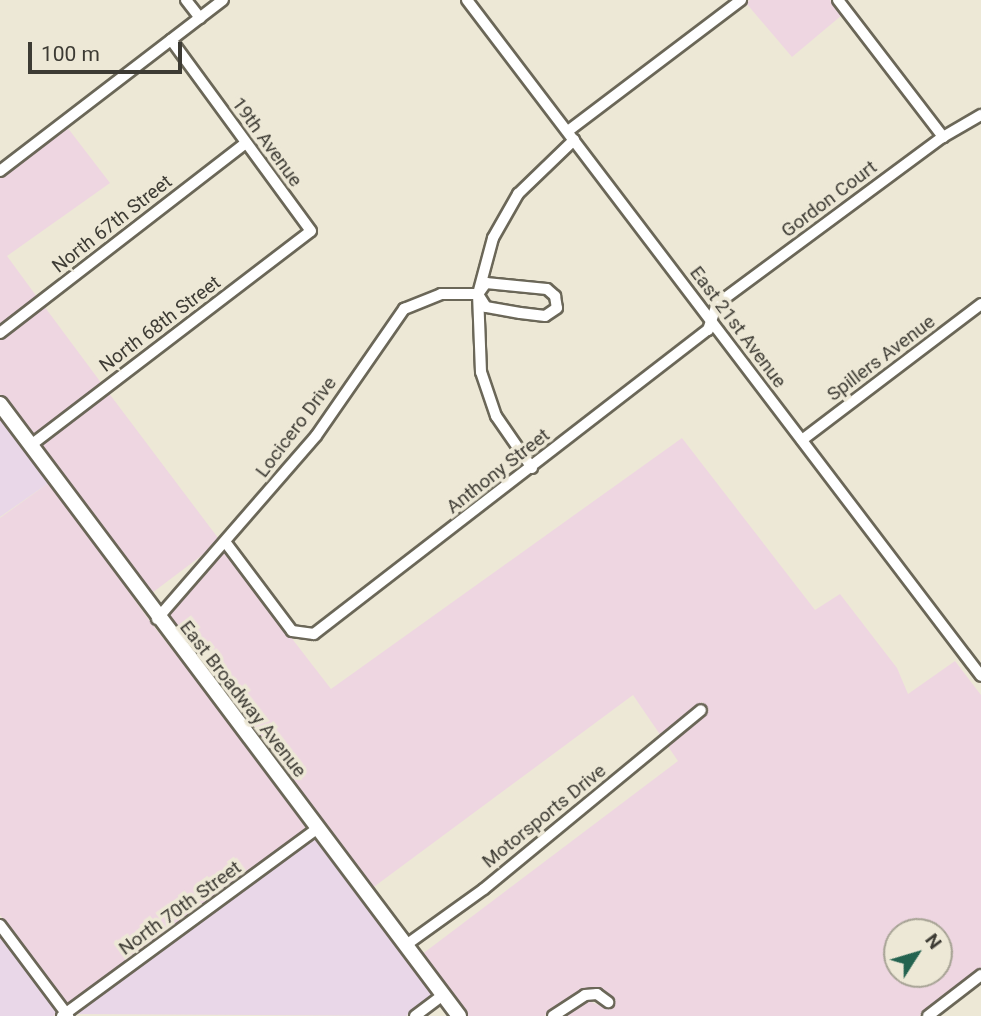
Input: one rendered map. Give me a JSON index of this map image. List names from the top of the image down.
{
  "streets": {
    "main road": ["East Broadway Avenue"],
    "street": [
      "19th Avenue",
      "Gordon Court",
      "North 67th Street",
      "North 68th Street",
      "East 21st Avenue",
      "Spillers Avenue",
      "Locicero Drive",
      "Anthony Street",
      "Motorsports Drive",
      "North 70th Street"
    ]
  },
  "crossings": [
    ["19th Avenue", "North 67th Street"],
    ["19th Avenue", "North 68th Street"],
    ["Gordon Court", "East 21st Avenue"],
    ["Gordon Court", "Anthony Street"],
    ["North 68th Street", "East Broadway Avenue"],
    ["East 21st Avenue", "Spillers Avenue"],
    ["East 21st Avenue", "Anthony Street"],
    ["Locicero Drive", "Anthony Street"],
    ["Locicero Drive", "East Broadway Avenue"],
    ["East Broadway Avenue", "Motorsports Drive"],
    ["East Broadway Avenue", "North 70th Street"]
  ],
  "scale_bar": "100 m",
  "north": "top right"
}
